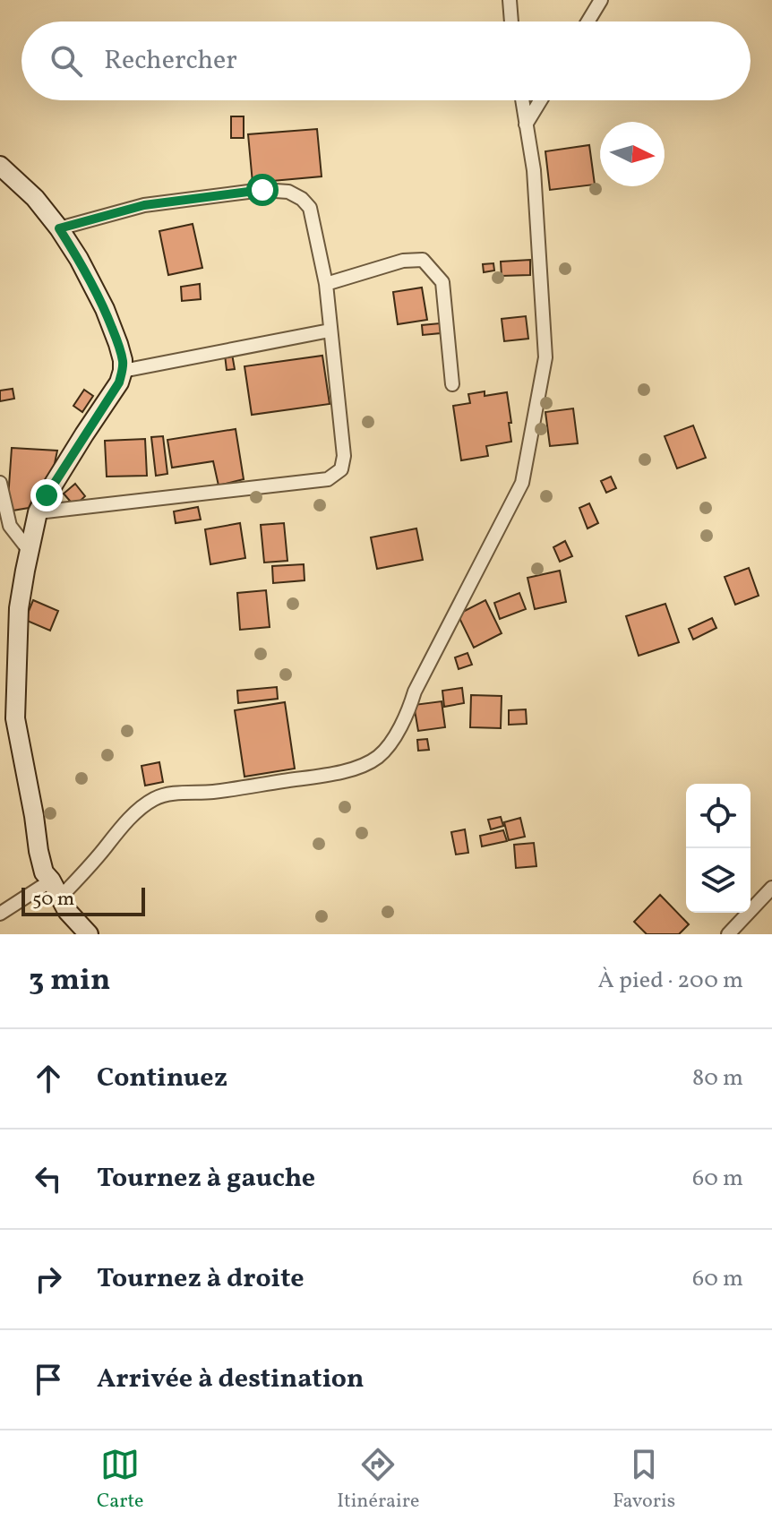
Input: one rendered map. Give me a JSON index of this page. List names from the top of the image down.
{
  "scale_bar": "50 m",
  "north": "right",
  "page": {
    "search": "Rechercher",
    "scale": "50 m",
    "heading": ["3 min", "À pied · 200 m"],
    "list": [
      ["Continuez", "80 m"],
      ["Tournez à gauche", "60 m"],
      ["Tournez à droite", "60 m"],
      "Arrivée à destination"
    ],
    "nav": ["Carte", "Itinéraire", "Favoris"]
  }
}
